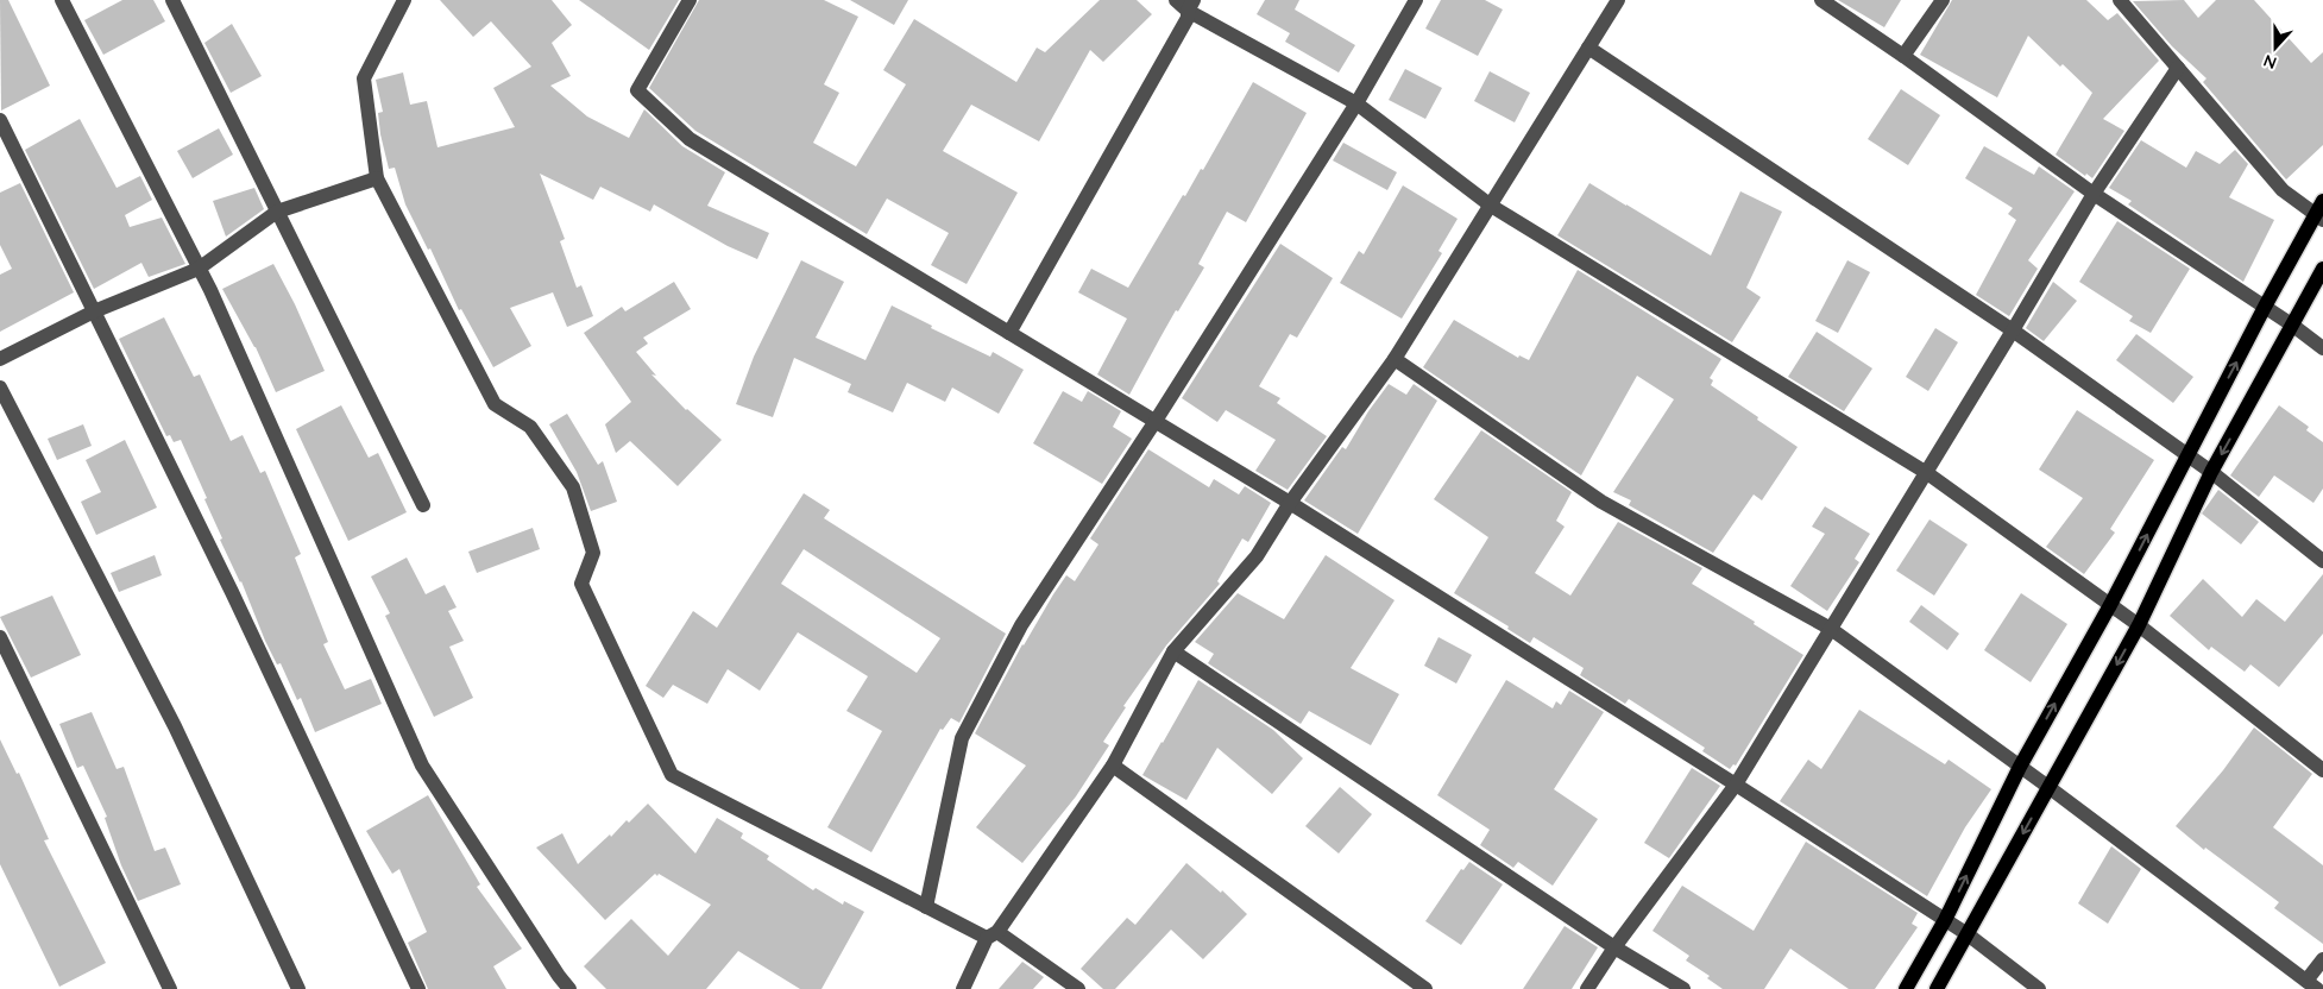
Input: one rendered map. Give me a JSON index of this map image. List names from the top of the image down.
{
  "north": "bottom"
}
